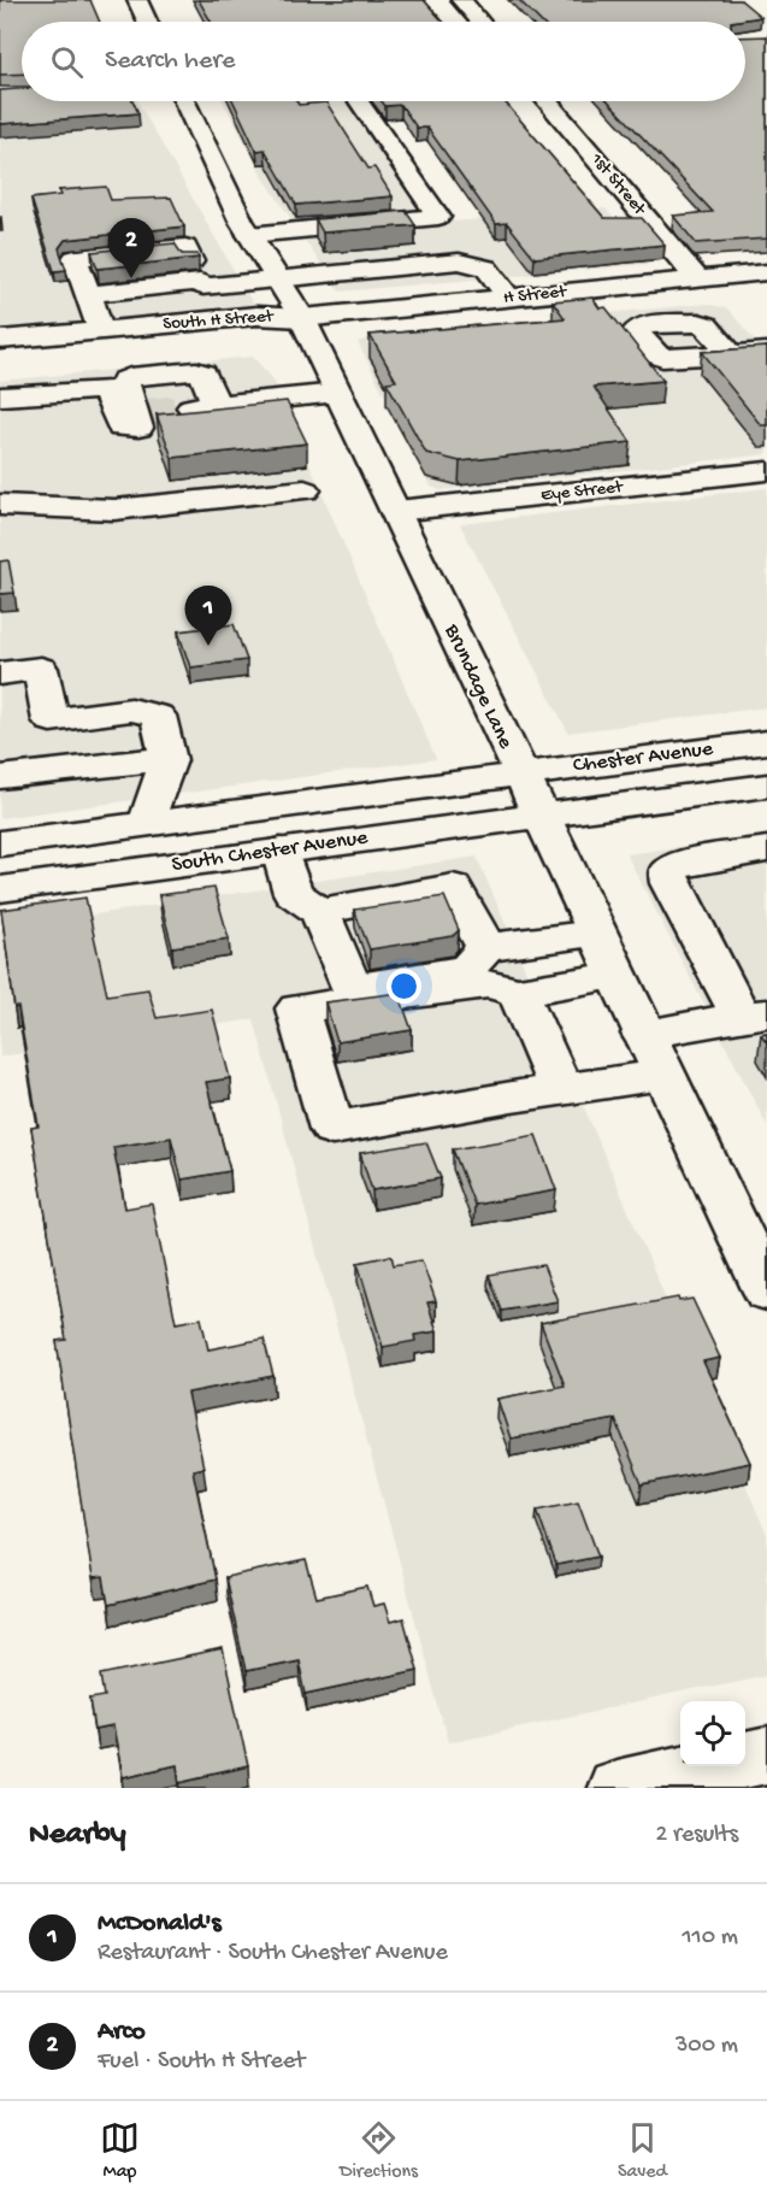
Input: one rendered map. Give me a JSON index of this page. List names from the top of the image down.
{
  "streets": {
    "main road": [
      "1st Street",
      "H Street",
      "South H Street",
      "Eye Street",
      "Brundage Lane",
      "Chester Avenue",
      "South Chester Avenue"
    ]
  },
  "crossings": [
    ["1st Street", "H Street"],
    ["H Street", "South H Street"],
    ["H Street", "Brundage Lane"],
    ["South H Street", "Brundage Lane"],
    ["Eye Street", "Brundage Lane"],
    ["Brundage Lane", "Chester Avenue"],
    ["Brundage Lane", "South Chester Avenue"],
    ["Chester Avenue", "South Chester Avenue"]
  ],
  "page": {
    "search": "Search here",
    "pins": ["2", "1"],
    "heading": ["Nearby", "2 results"],
    "list": [
      {
        "mark": "1",
        "name": "McDonald's",
        "note": "Restaurant · South Chester Avenue",
        "value": "110 m"
      },
      {
        "mark": "2",
        "name": "Arco",
        "note": "Fuel · South H Street",
        "value": "300 m"
      }
    ],
    "nav": ["Map", "Directions", "Saved"]
  }
}
